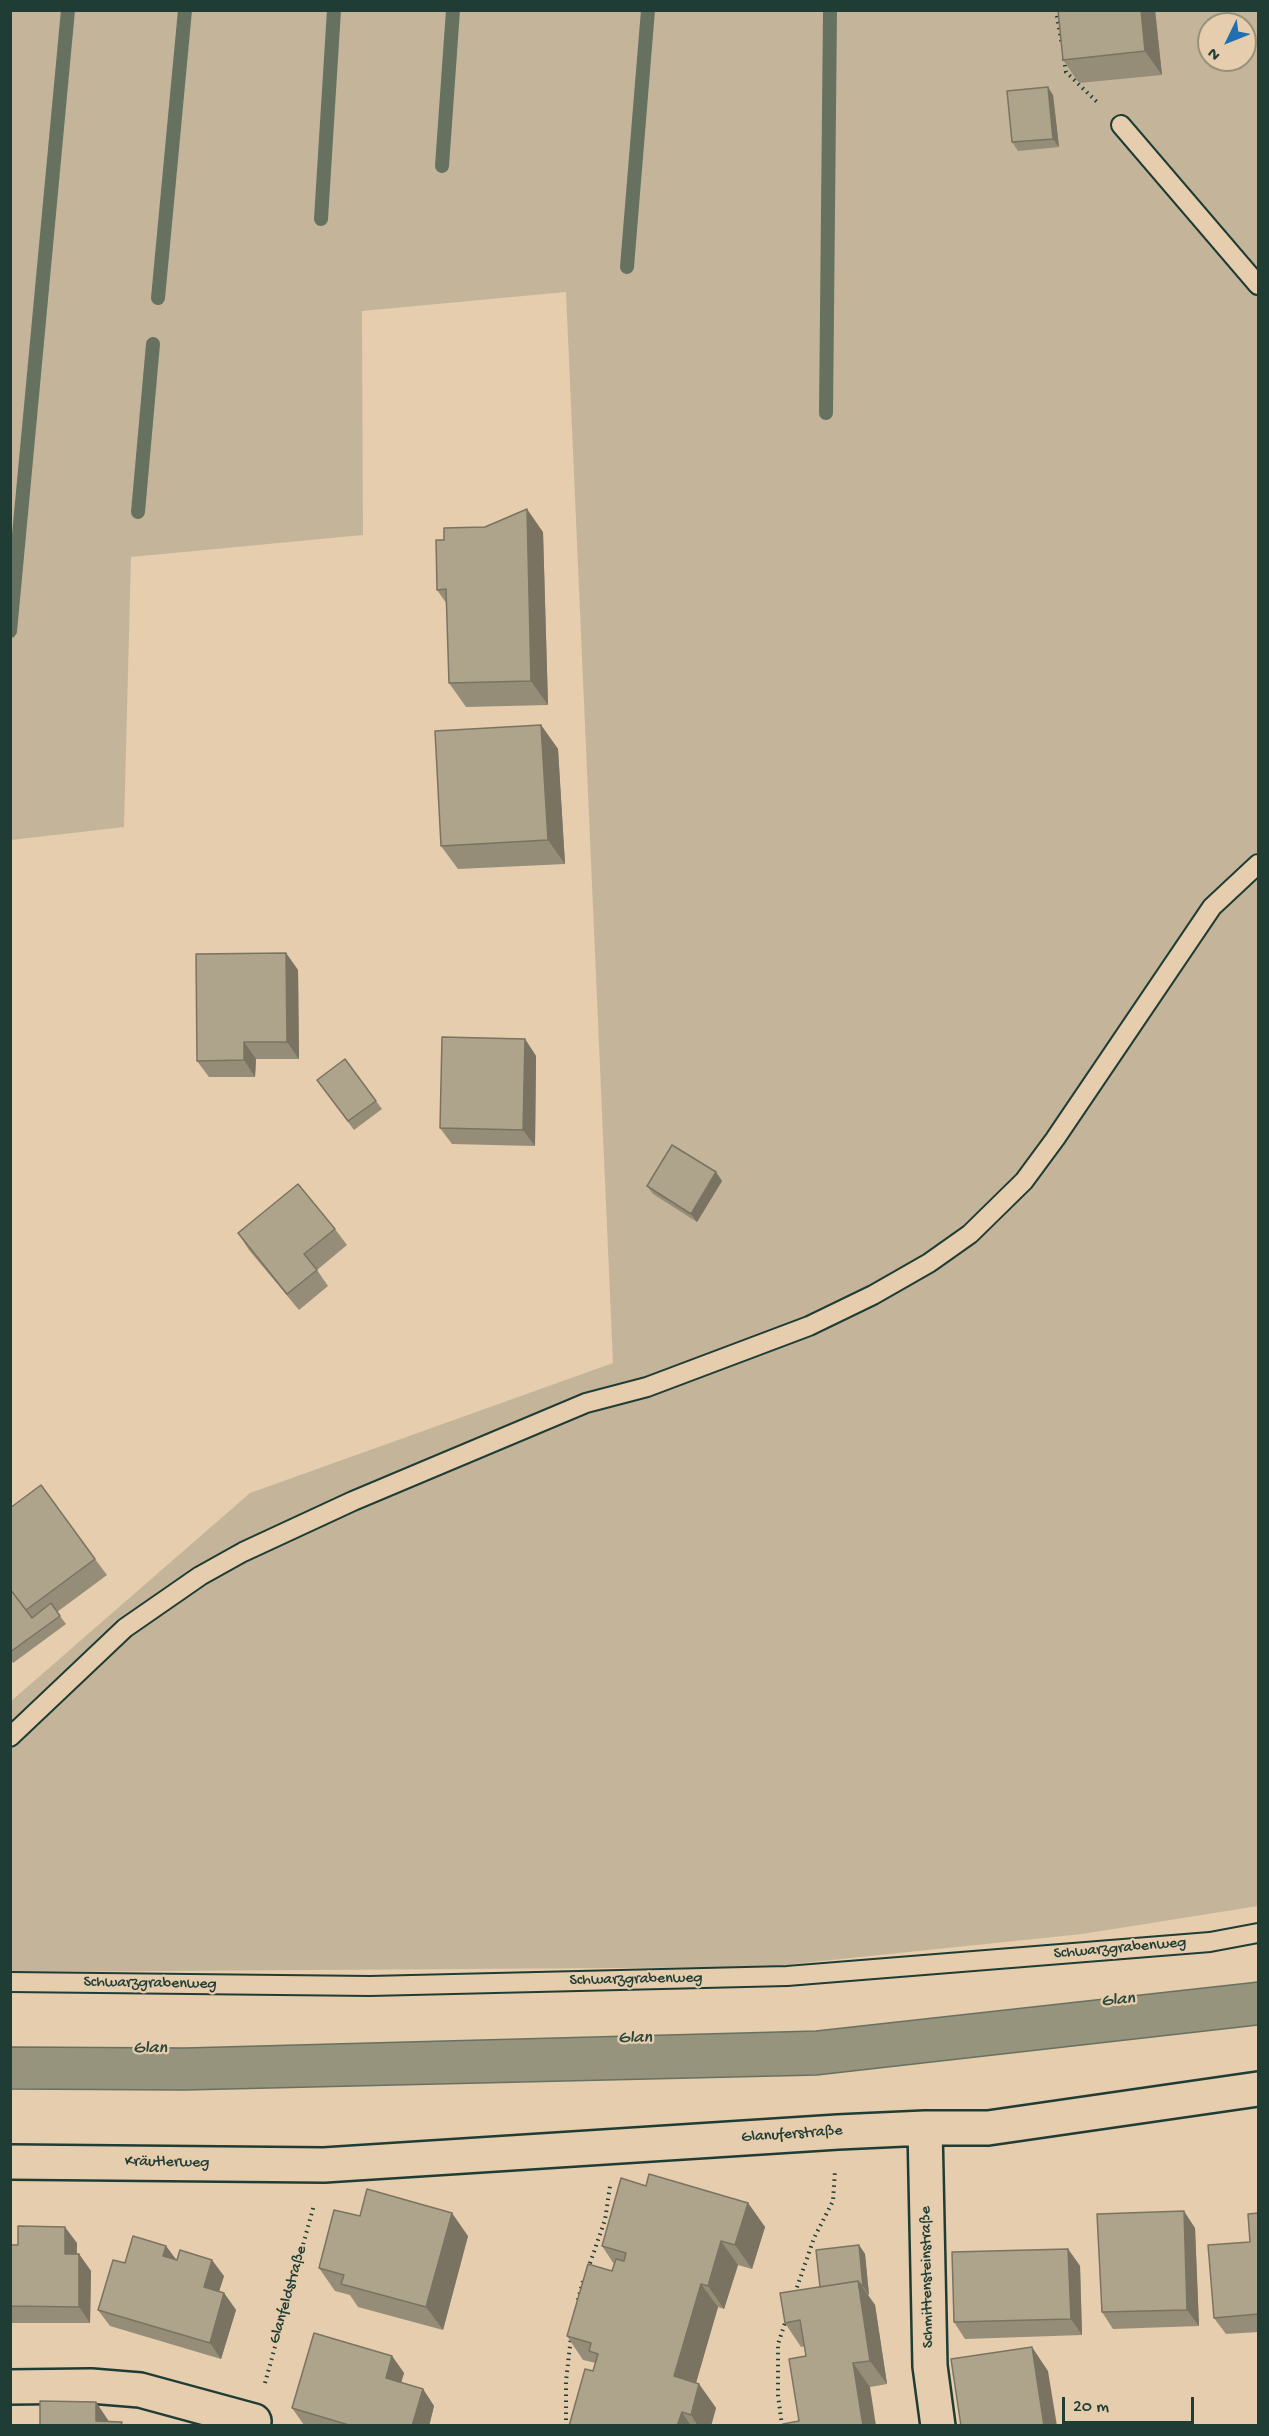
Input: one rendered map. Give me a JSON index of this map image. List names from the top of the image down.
{
  "streets": {
    "street": ["Glanuferstraße", "Kräutlerweg", "Schmittensteinstraße"],
    "lane": ["Schwarzgrabenweg"],
    "path": ["Glanfeldstraße"]
  },
  "crossings": [
    ["Glanuferstraße", "Kräutlerweg"],
    ["Glanuferstraße", "Schmittensteinstraße"],
    ["Glanuferstraße", "Glanfeldstraße"],
    ["Kräutlerweg", "Glanfeldstraße"]
  ],
  "water": ["Glan"],
  "scale_bar": "20 m",
  "north": "bottom left"
}
